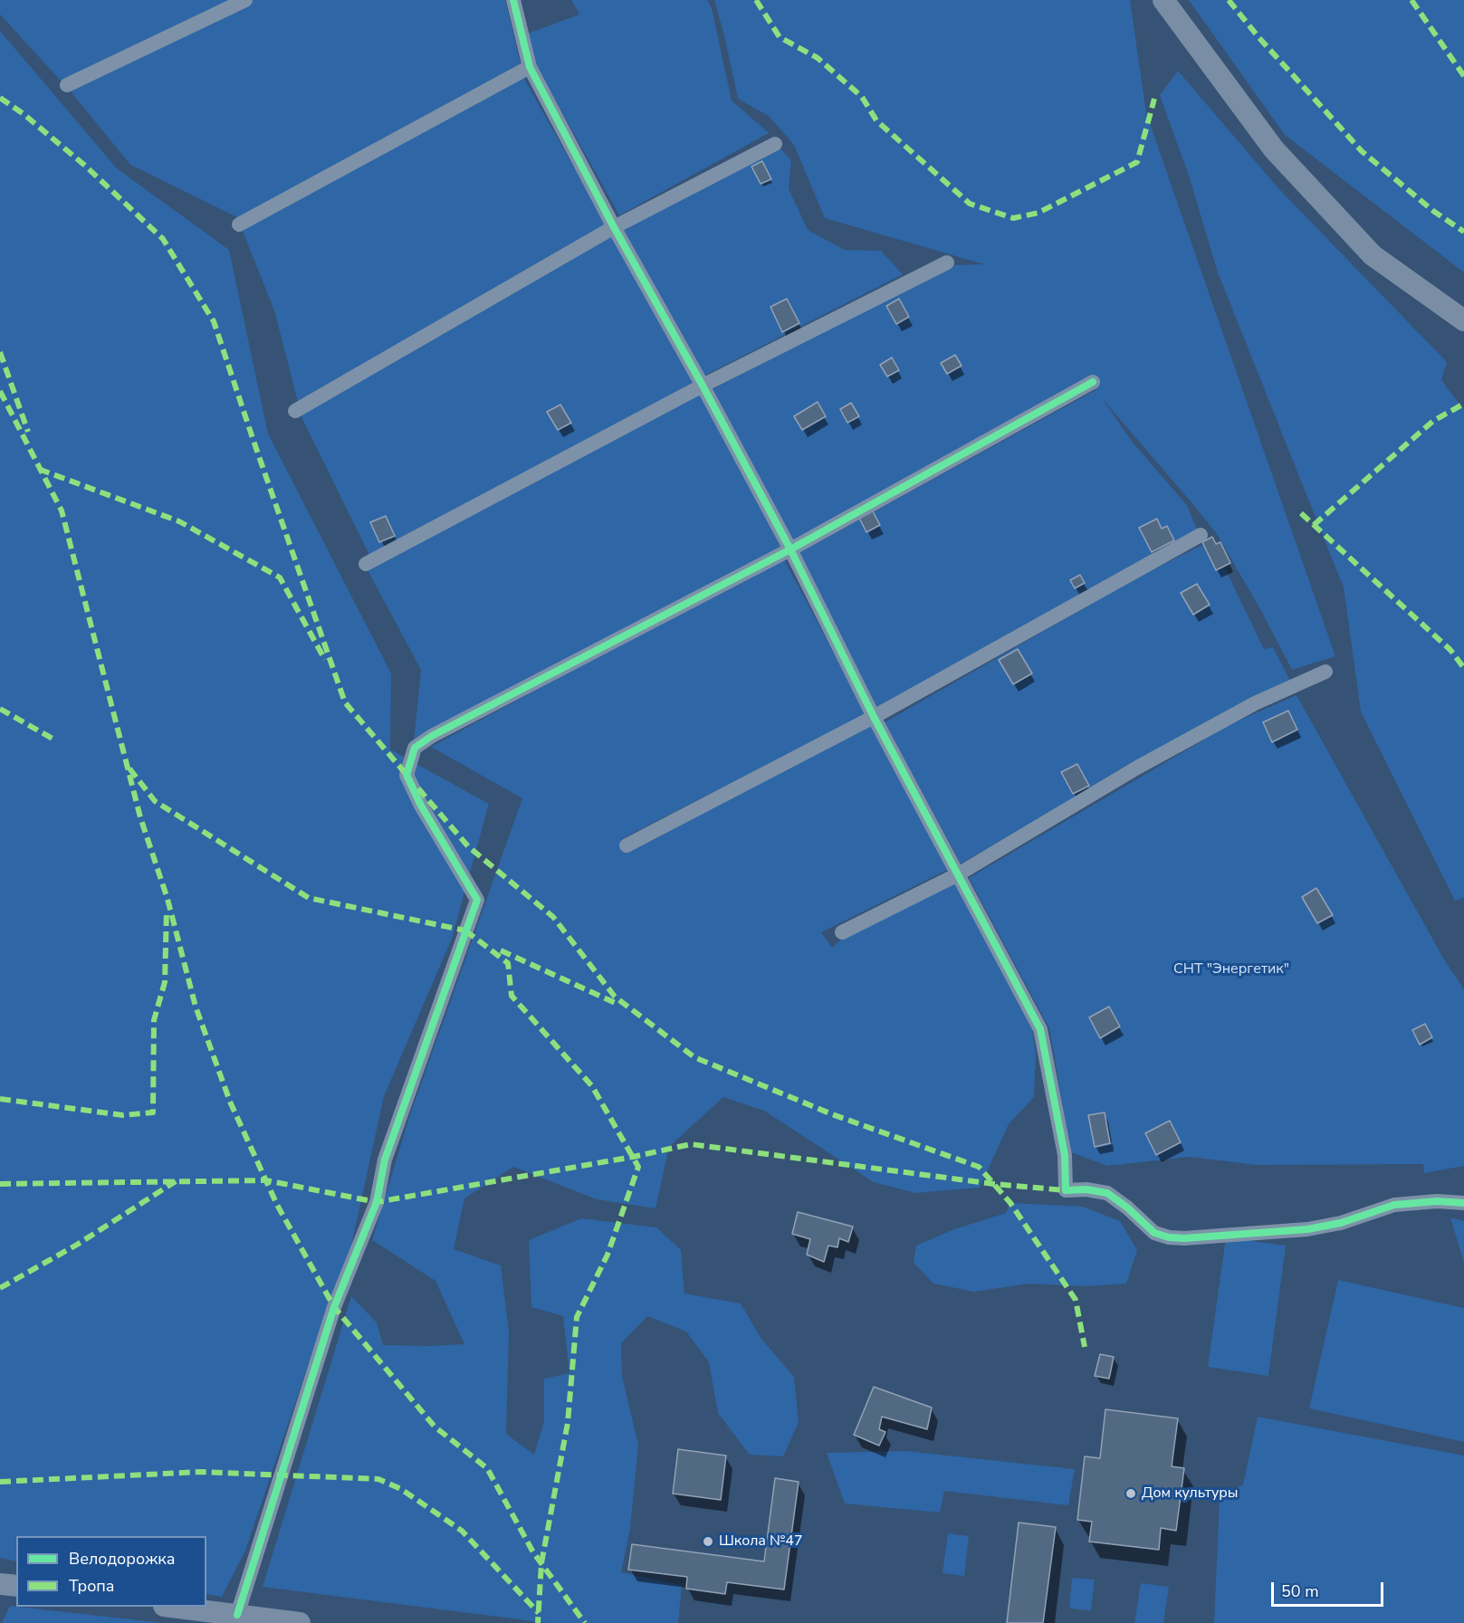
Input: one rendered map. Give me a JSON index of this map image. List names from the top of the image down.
{
  "parks": ["СНТ \"Энергетик\""],
  "places": ["Дом культуры", "Школа №47"],
  "legend": ["Велодорожка", "Тропа"],
  "scale_bar": "50 m"
}
